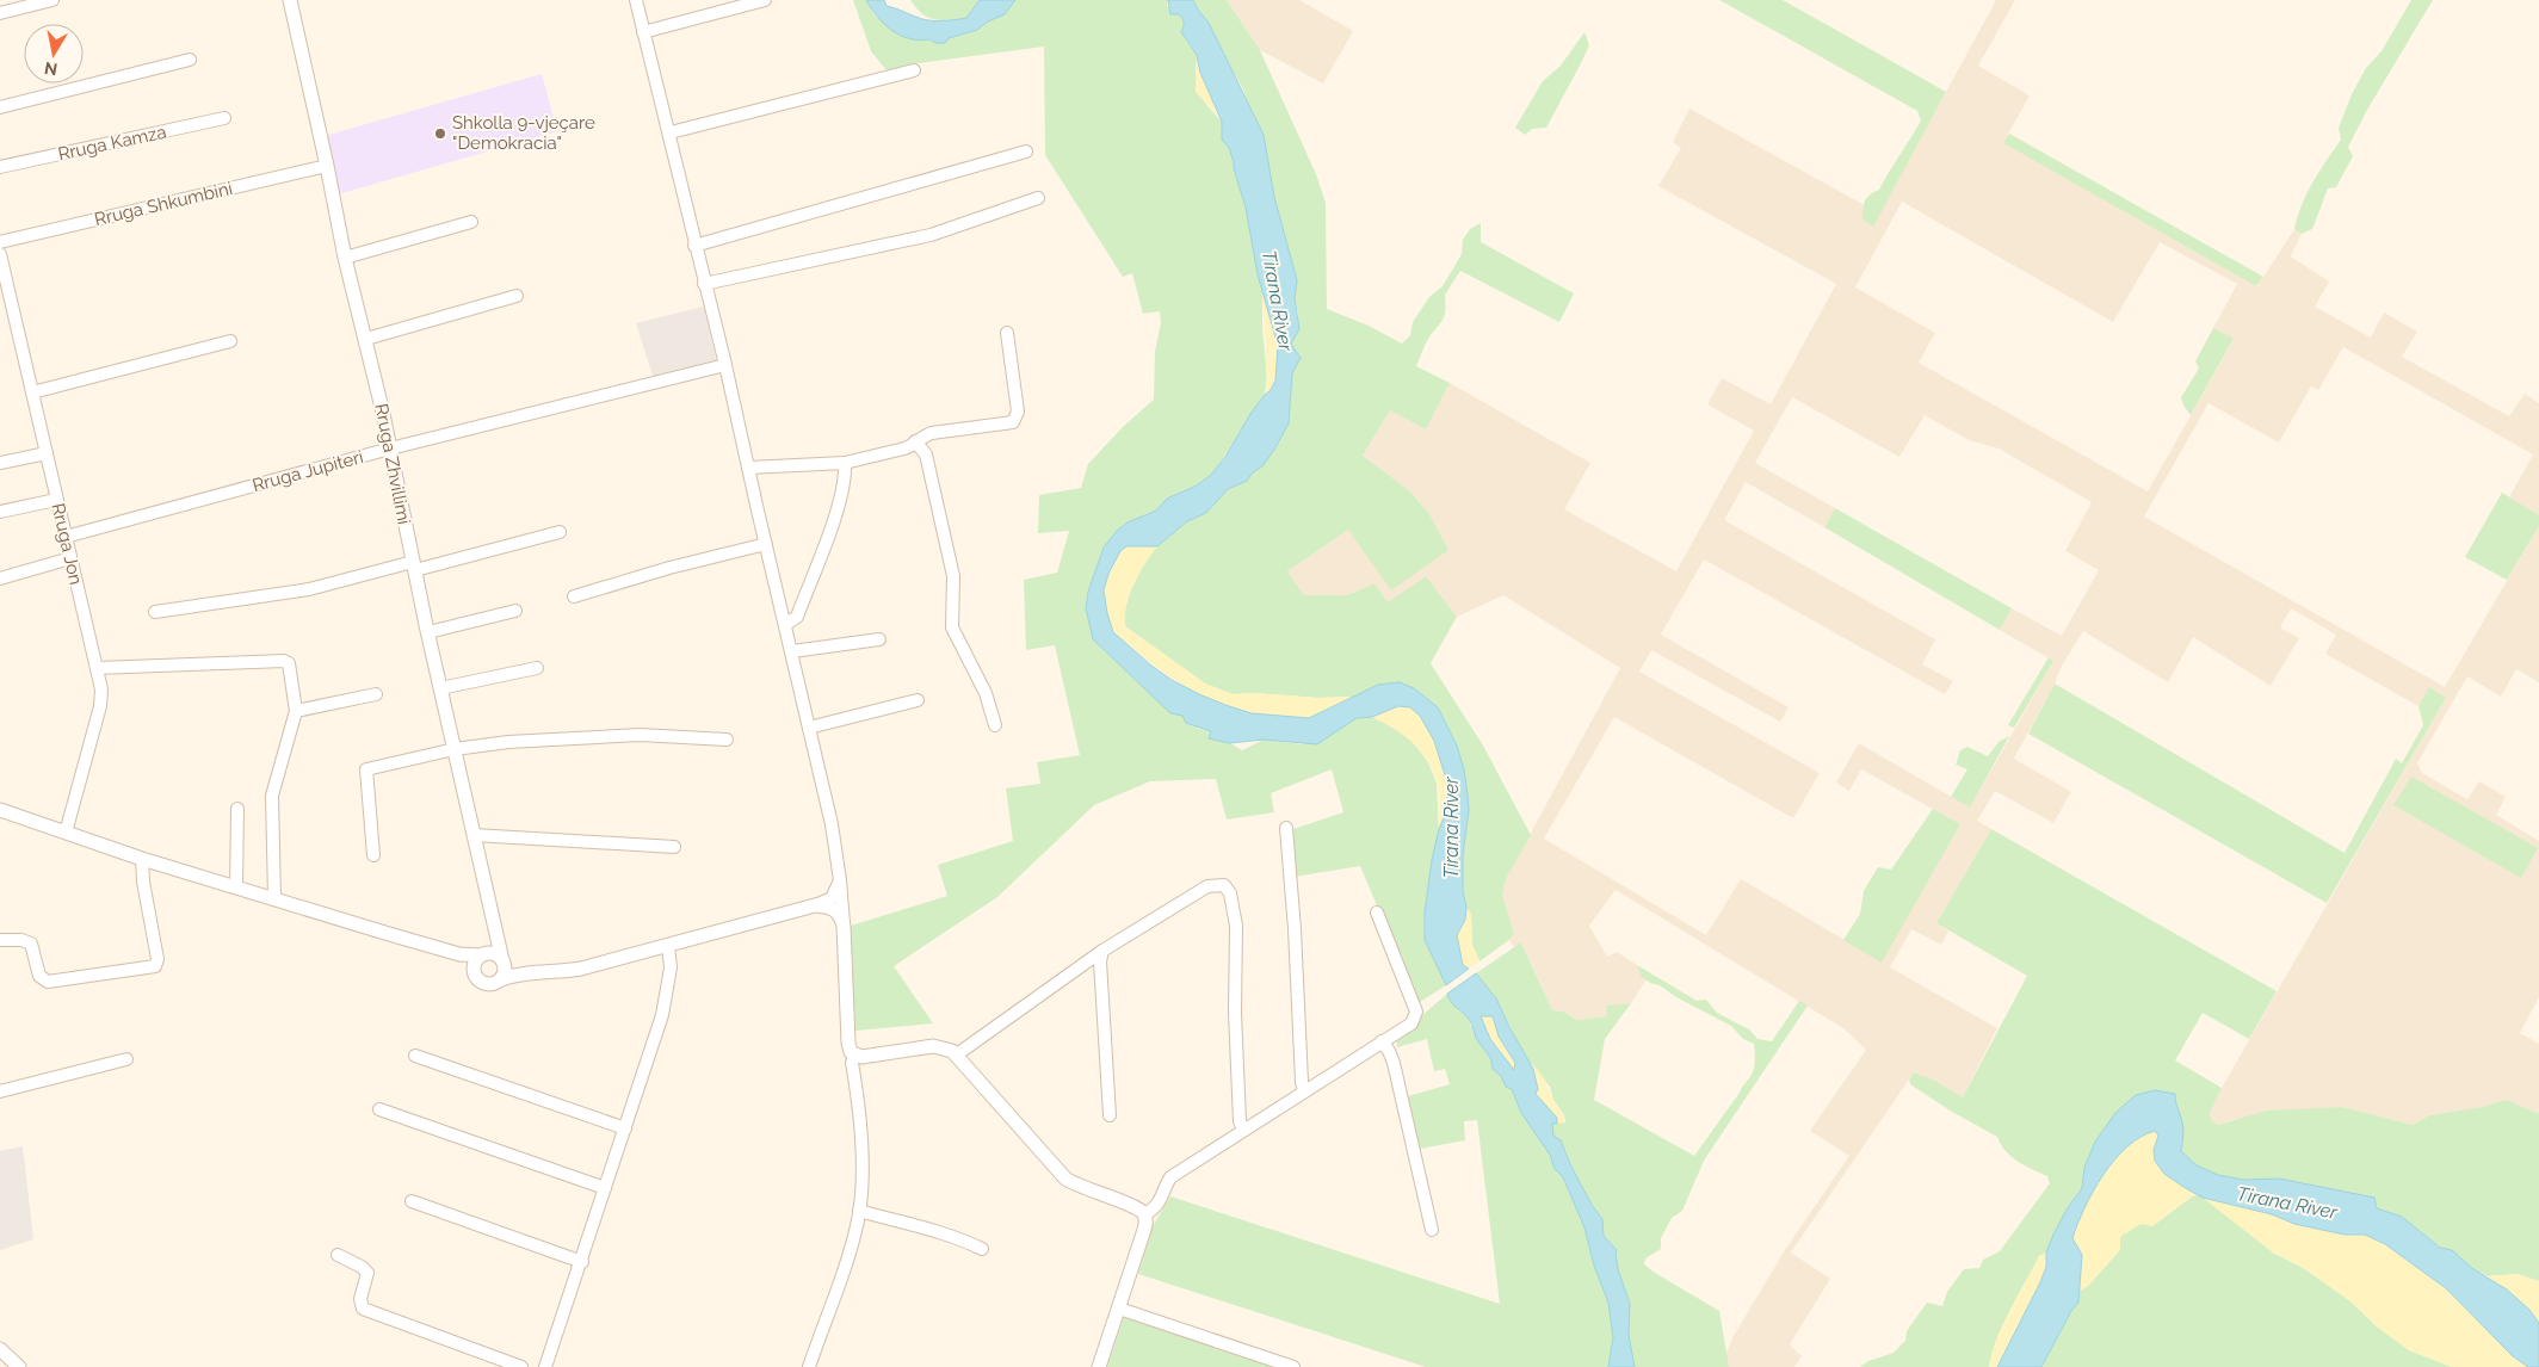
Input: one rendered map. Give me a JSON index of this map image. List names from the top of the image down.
{
  "streets": {
    "street": [
      "Rruga Kamza",
      "Rruga Shkumbini",
      "Rruga Zhvillimi",
      "Rruga Jupiteri",
      "Rruga Jon"
    ]
  },
  "crossings": [
    ["Rruga Shkumbini", "Rruga Zhvillimi"],
    ["Rruga Zhvillimi", "Rruga Jupiteri"],
    ["Rruga Jupiteri", "Rruga Jon"]
  ],
  "water": ["Tirana River"],
  "places": ["Shkolla 9-vjeçare \"Demokracia\""],
  "north": "bottom"
}
